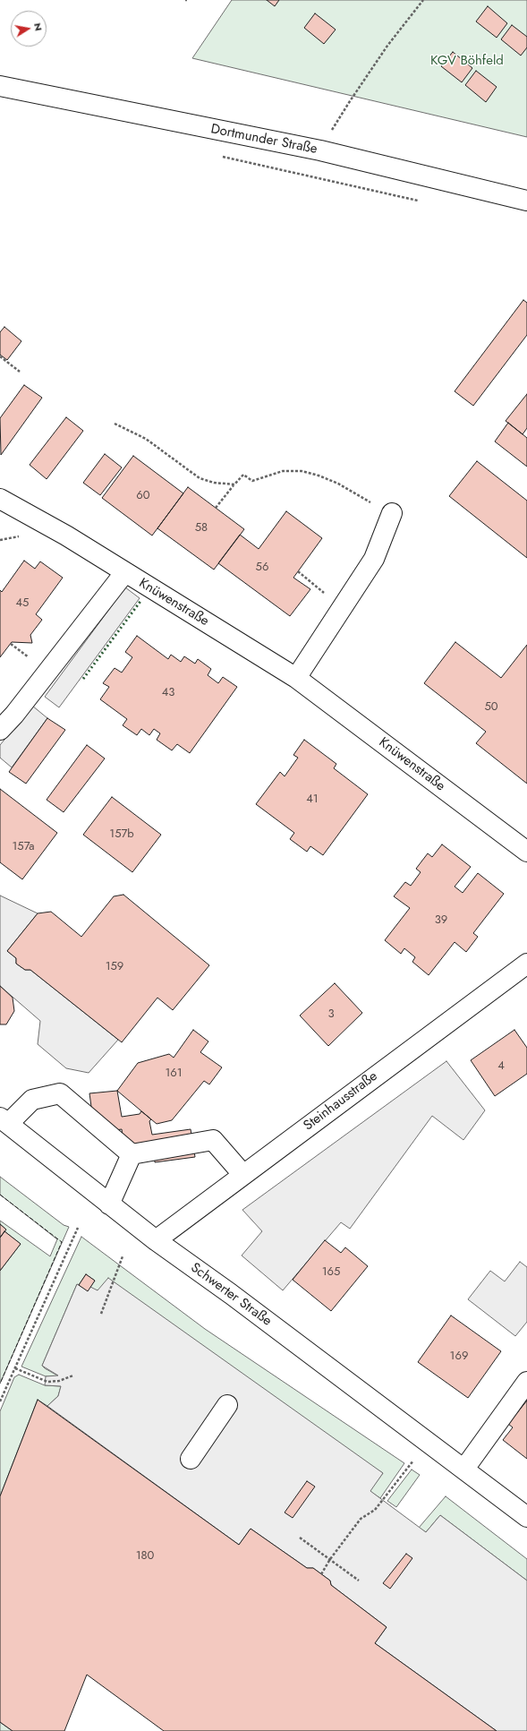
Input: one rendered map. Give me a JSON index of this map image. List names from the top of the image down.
{
  "streets": {
    "street": [
      "Dortmunder Straße",
      "Knüwenstraße",
      "Steinhausstraße",
      "Schwerter Straße"
    ]
  },
  "crossings": [
    ["Steinhausstraße", "Schwerter Straße"]
  ],
  "parks": ["KGV Böhfeld"],
  "house_numbers": [
    "60",
    "58",
    "56",
    "45",
    "43",
    "50",
    "41",
    "157b",
    "157a",
    "39",
    "159",
    "3",
    "4",
    "161",
    "165",
    "169",
    "180"
  ],
  "north": "right"
}
